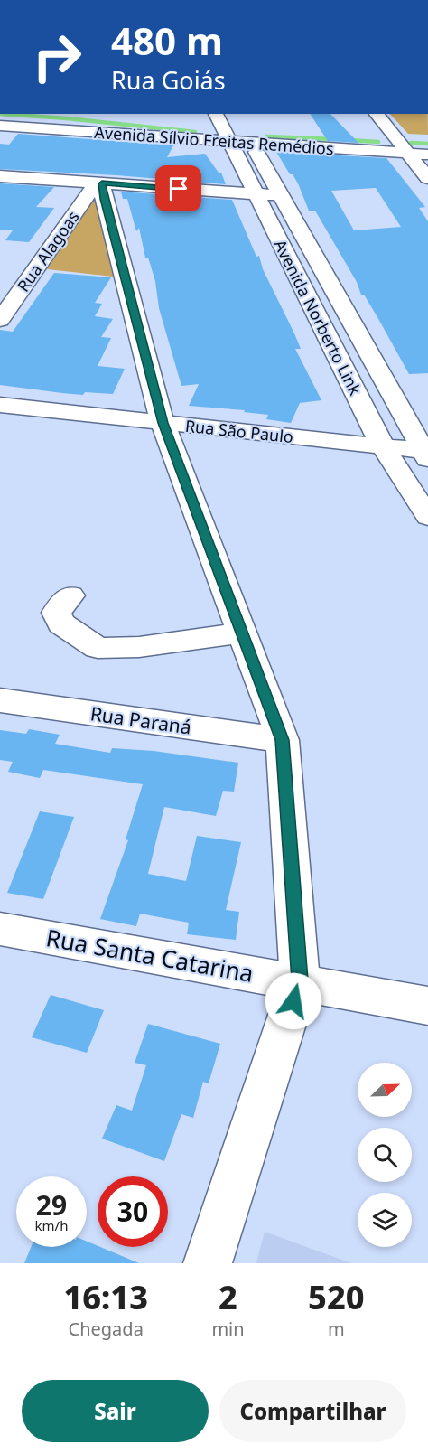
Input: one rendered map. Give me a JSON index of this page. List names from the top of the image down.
{
  "streets": {
    "street": [
      "Avenida Sílvio Freitas Remédios",
      "Rua Alagoas",
      "Avenida Norberto Link",
      "Rua São Paulo",
      "Rua Paraná",
      "Rua Santa Catarina"
    ]
  },
  "crossings": [
    ["Avenida Sílvio Freitas Remédios", "Avenida Norberto Link"],
    ["Avenida Norberto Link", "Rua São Paulo"]
  ],
  "north": "top right",
  "page": {
    "turn": ["480 m", "Rua Goiás"],
    "speed": "29 km/h",
    "limit": "30",
    "eta": [
      "16:13",
      "Chegada",
      "2",
      "min",
      "520",
      "m"
    ],
    "buttons": ["Sair", "Compartilhar"]
  }
}
